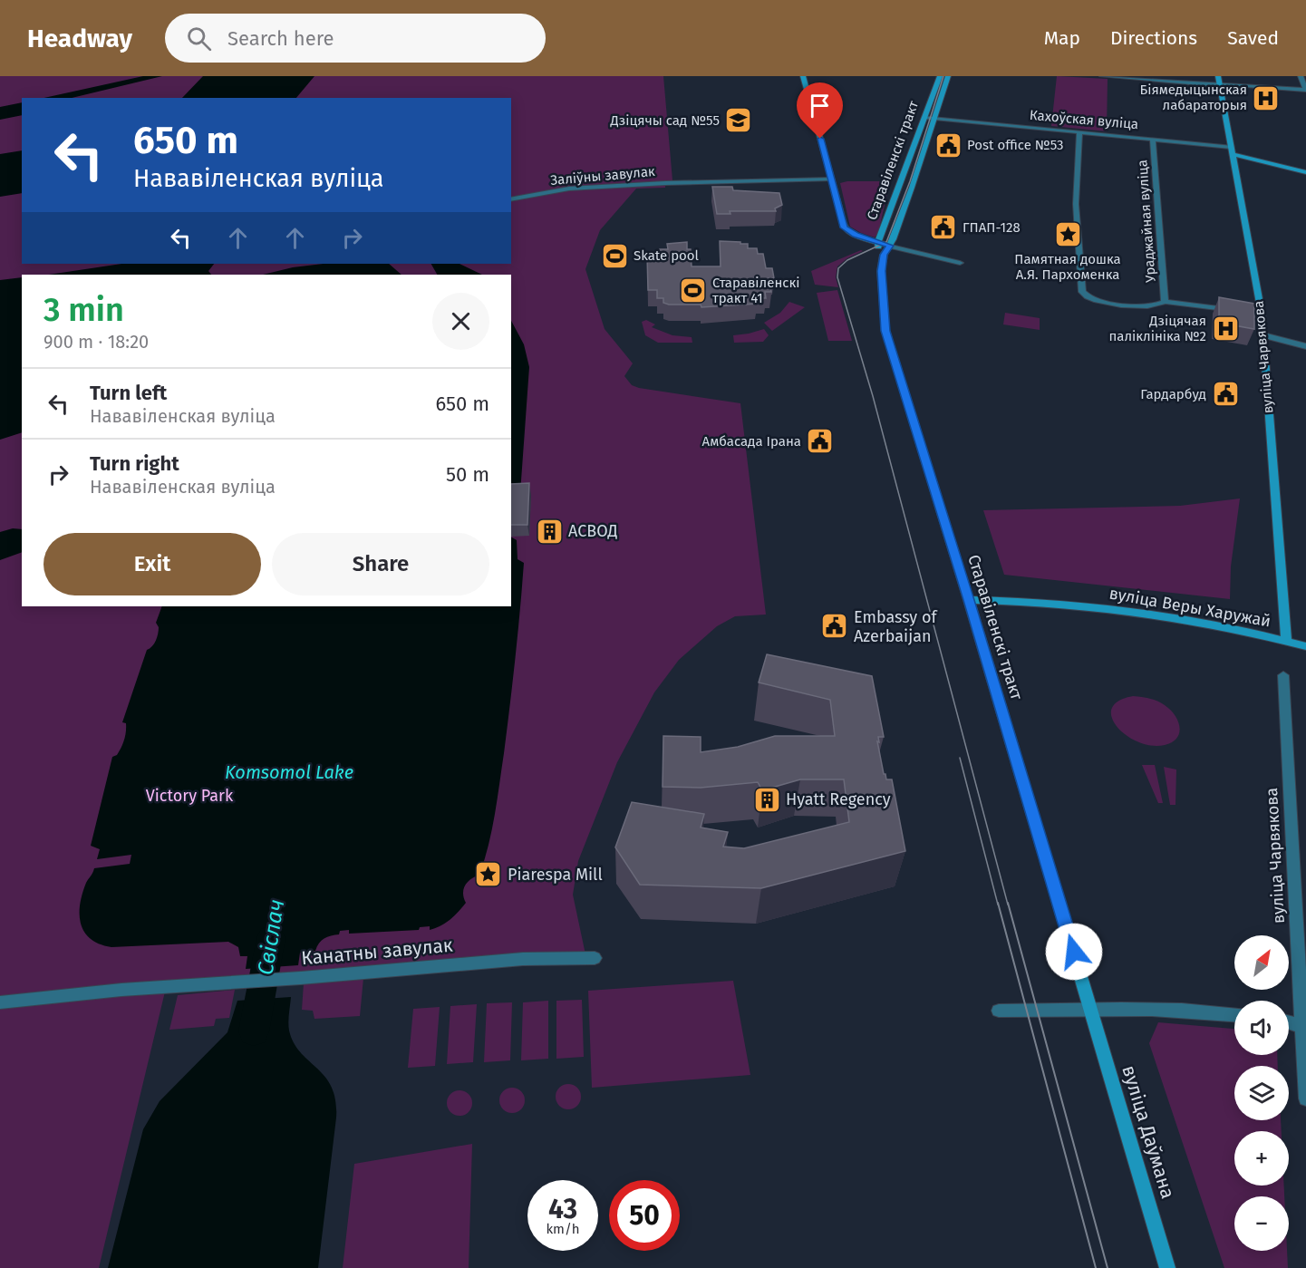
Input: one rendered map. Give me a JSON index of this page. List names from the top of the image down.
{
  "streets": {
    "main road": [
      "Кахоўская вуліца",
      "Старавіленскі тракт",
      "вуліца Чарвякова",
      "вуліца Веры Харужай",
      "вуліца Даўмана"
    ],
    "street": ["Заліўны завулак", "Ураджайная вуліца", "Канатны завулак"]
  },
  "crossings": [
    ["Кахоўская вуліца", "Старавіленскі тракт"],
    ["Кахоўская вуліца", "Ураджайная вуліца"],
    ["Кахоўская вуліца", "вуліца Чарвякова"],
    ["Старавіленскі тракт", "вуліца Веры Харужай"],
    ["Старавіленскі тракт", "вуліца Даўмана"],
    ["вуліца Чарвякова", "вуліца Веры Харужай"]
  ],
  "water": ["Komsomol Lake", "Свіслач"],
  "parks": ["Victory Park"],
  "places": {
    "hospital": ["Біямедыцынская лабараторыя", "Дзіцячая паліклініка №2"],
    "school or university": ["Дзіцячы сад №55"],
    "public building": [
      "Post office №53",
      "ГПАП-128",
      "Гардарбуд",
      "Амбасада Ірана",
      "Embassy of Azerbaijan"
    ],
    "place": ["Памятная дошка А.Я. Пархоменка", "Piarespa Mill"],
    "sports": ["Skate pool", "Старавіленскі тракт 41"],
    "building": ["АСВОД", "Hyatt Regency"]
  },
  "north": "top right",
  "page": {
    "header": "Headway",
    "search": "Search here",
    "nav": ["Map", "Directions", "Saved"],
    "turn": ["650 m", "Нававіленская вуліца"],
    "heading": ["3 min", "900 m · 18:20"],
    "list": [
      {
        "name": "Turn left",
        "note": "Нававіленская вуліца",
        "value": "650 m"
      },
      {
        "name": "Turn right",
        "note": "Нававіленская вуліца",
        "value": "50 m"
      }
    ],
    "buttons": ["Exit", "Share"],
    "map_buttons": ["+", "−"],
    "speed": "43 km/h",
    "limit": "50"
  }
}
